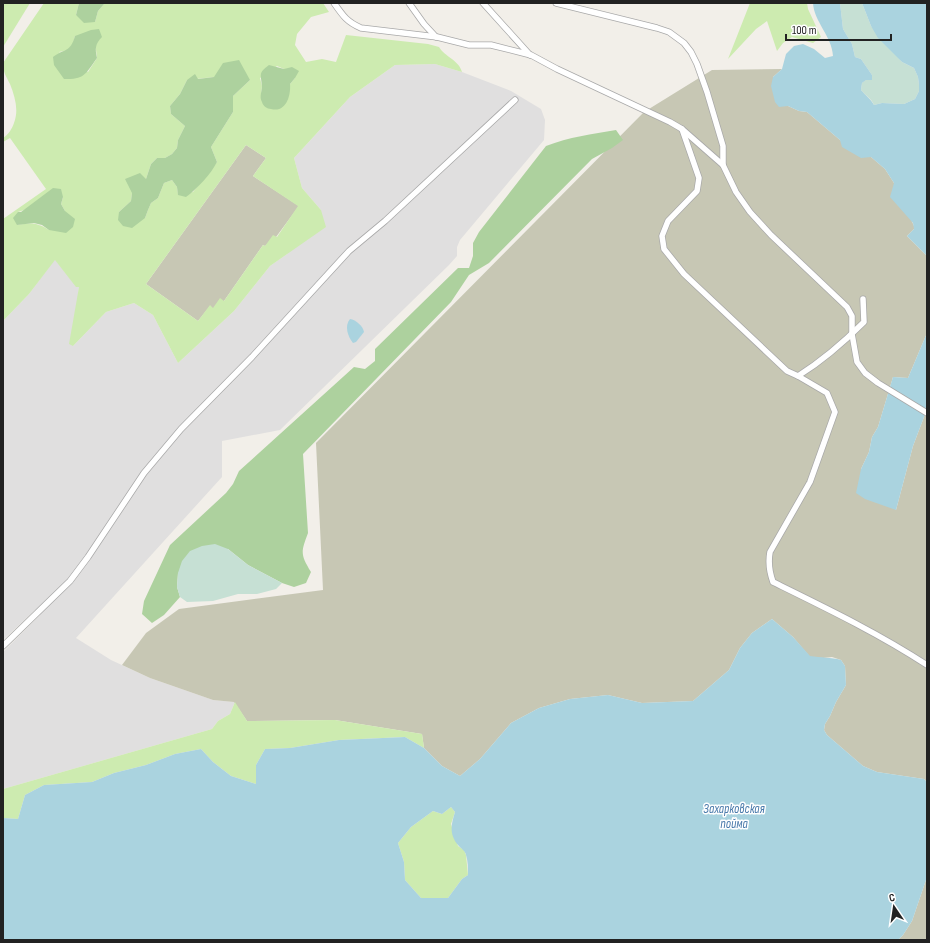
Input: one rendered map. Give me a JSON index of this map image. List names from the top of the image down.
{
  "water": ["Захарковская пойма"],
  "scale_bar": "100 m",
  "north": "top"
}
